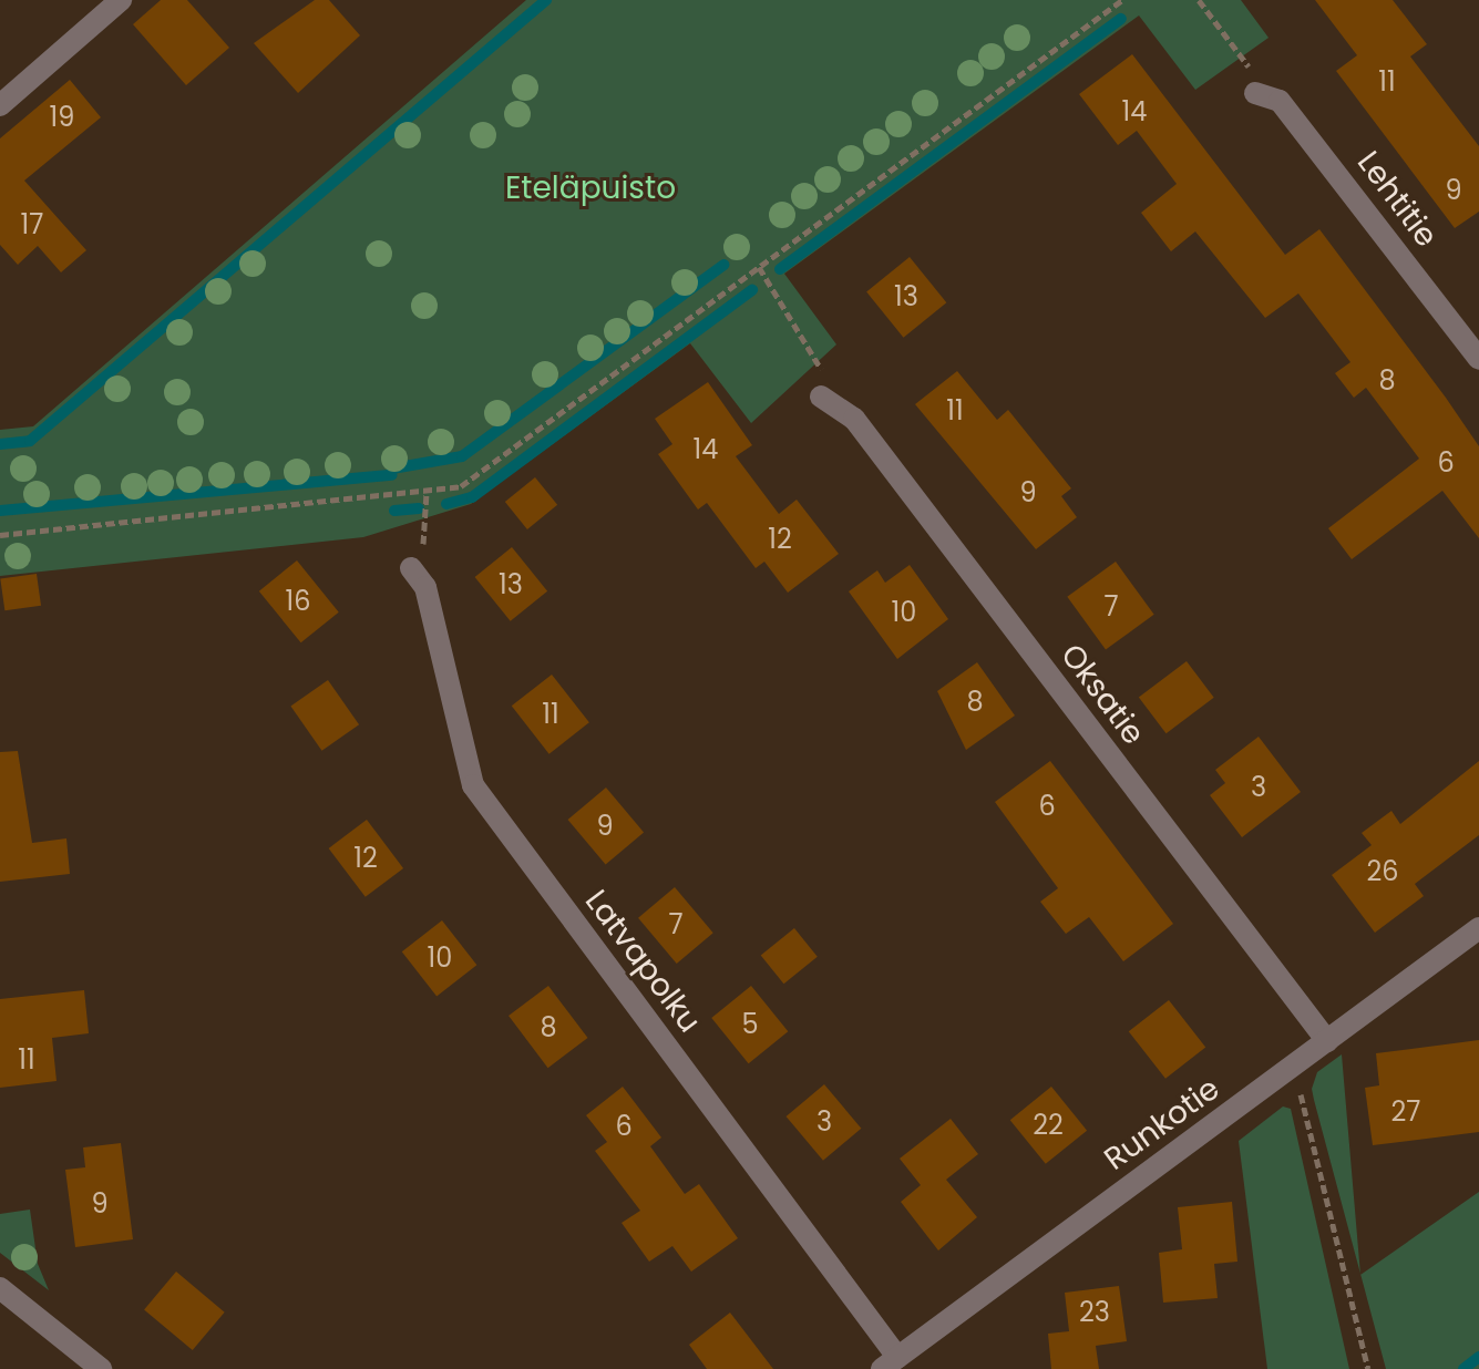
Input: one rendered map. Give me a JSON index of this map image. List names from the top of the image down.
{
  "streets": {
    "street": [
      "Lehtitie",
      "Oksatie",
      "Latvapolku",
      "Runkotie"
    ]
  },
  "crossings": [
    ["Oksatie", "Runkotie"],
    ["Latvapolku", "Runkotie"]
  ],
  "parks": ["Eteläpuisto"],
  "house_numbers": [
    "11",
    "14",
    "19",
    "9",
    "17",
    "13",
    "8",
    "11",
    "14",
    "6",
    "9",
    "12",
    "13",
    "16",
    "7",
    "10",
    "8",
    "11",
    "3",
    "6",
    "9",
    "12",
    "26",
    "7",
    "10",
    "5",
    "8",
    "11",
    "27",
    "3",
    "22",
    "6",
    "9",
    "23"
  ]
}
